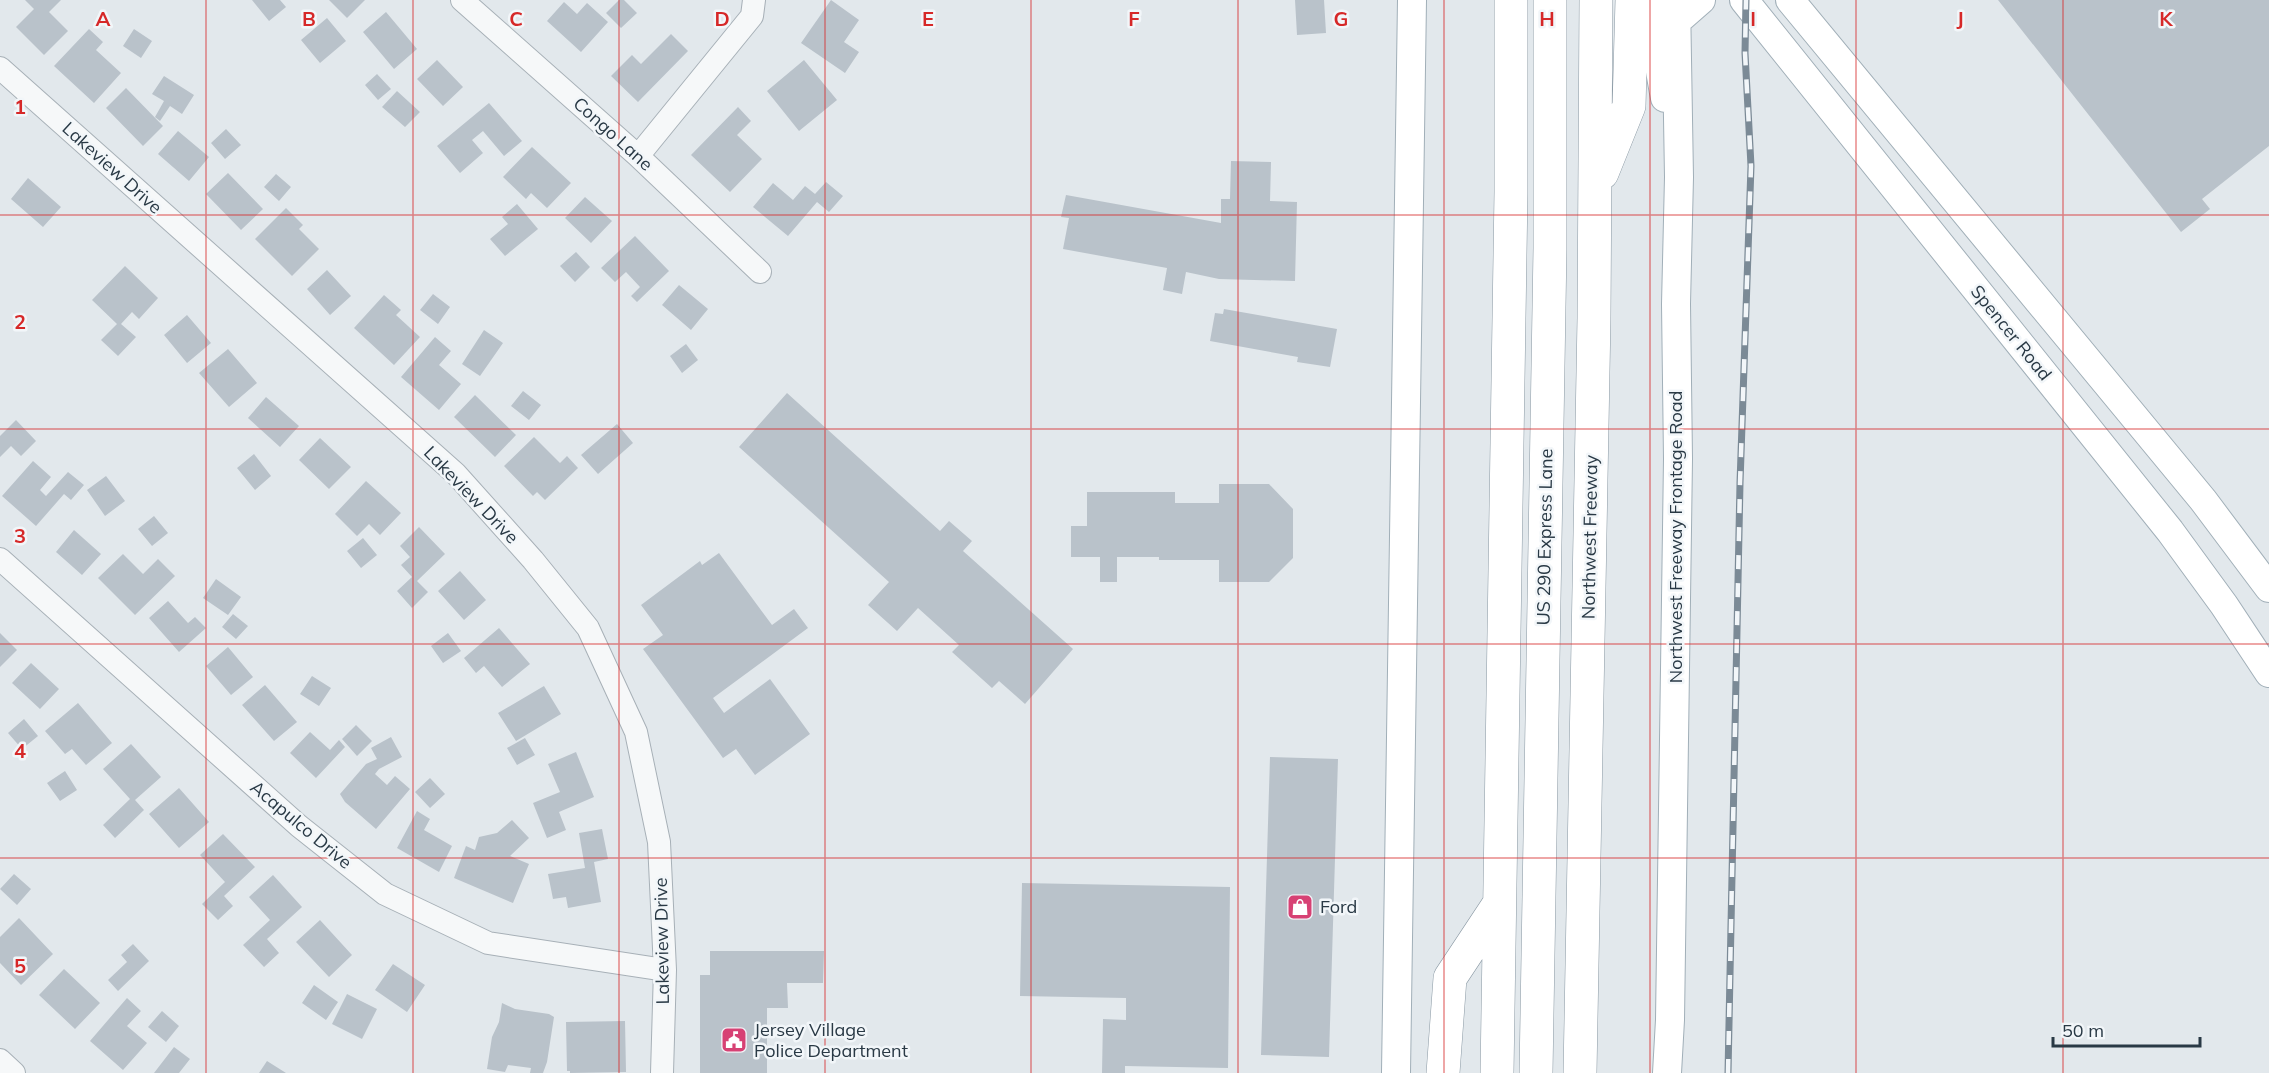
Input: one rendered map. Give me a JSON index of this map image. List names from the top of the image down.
{
  "streets": {
    "highway": ["US 290 Express Lane", "Northwest Freeway"],
    "main road": ["Spencer Road", "Northwest Freeway Frontage Road"],
    "street": ["Congo Lane", "Lakeview Drive", "Acapulco Drive"]
  },
  "crossings": [
    ["Lakeview Drive", "Acapulco Drive"]
  ],
  "places": {
    "shop": ["Ford"],
    "public building": ["Jersey Village Police Department"]
  },
  "scale_bar": "50 m",
  "grid": {
    "columns": [
      "A",
      "B",
      "C",
      "D",
      "E",
      "F",
      "G",
      "H",
      "I",
      "J",
      "K"
    ],
    "rows": [
      "1",
      "2",
      "3",
      "4",
      "5"
    ]
  }
}
